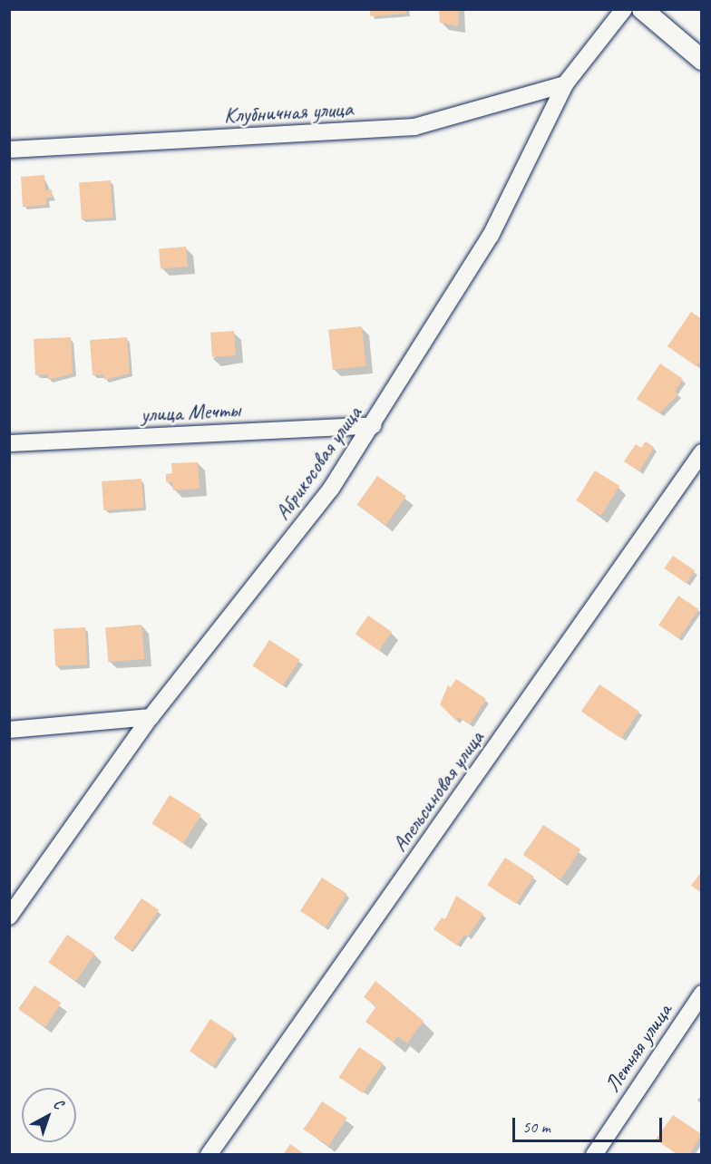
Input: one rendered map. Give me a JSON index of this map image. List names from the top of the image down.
{
  "streets": {
    "street": [
      "Клубничная улица",
      "улица Мечты",
      "Абрикосовая улица",
      "Апельсиновая улица",
      "Летняя улица"
    ]
  },
  "crossings": [
    ["Клубничная улица", "Абрикосовая улица"],
    ["улица Мечты", "Абрикосовая улица"]
  ],
  "scale_bar": "50 m",
  "north": "top right"
}
